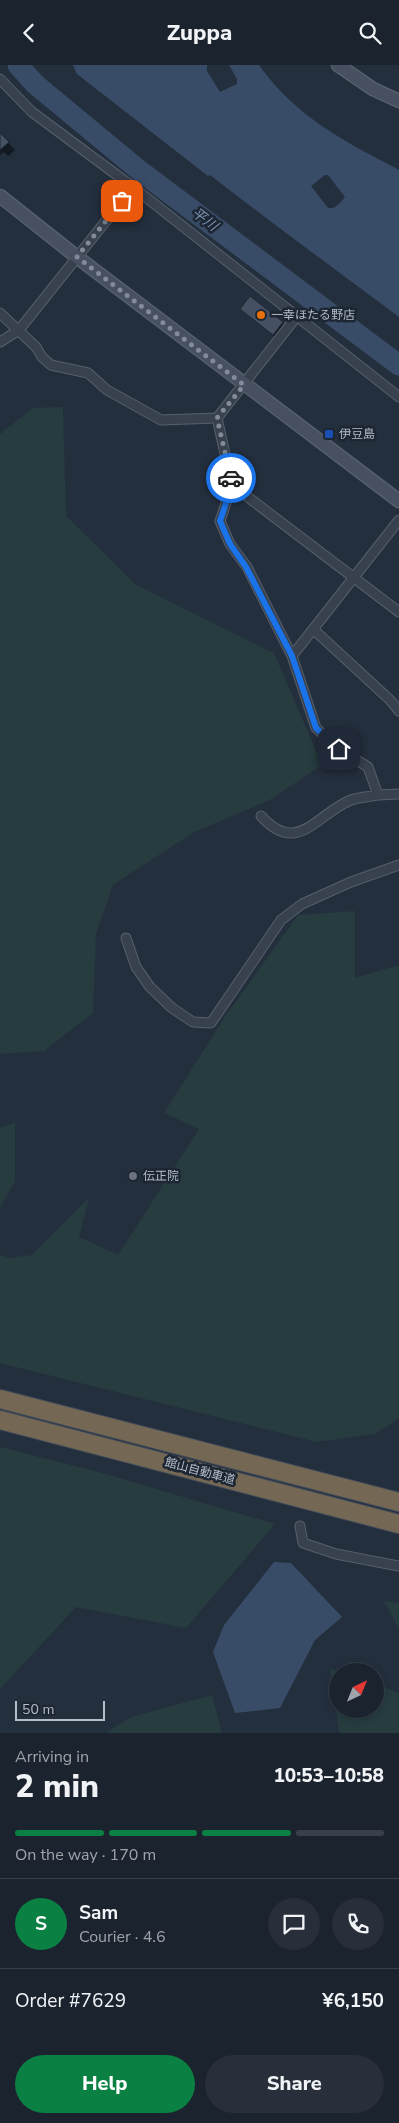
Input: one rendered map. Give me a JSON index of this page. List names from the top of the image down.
{
  "streets": {
    "highway": ["館山自動車道"]
  },
  "water": ["平川"],
  "places": {
    "other": ["一幸ほたる野店", "伝正院"],
    "transit": ["伊豆島"]
  },
  "scale_bar": "50 m",
  "north": "top right",
  "page": {
    "header": "Zuppa",
    "scale": "50 m",
    "heading": ["2 min", "Arriving in", "10:53–10:58"],
    "panel": [
      "Sam",
      "Courier · 4.6",
      "Order #7629",
      "¥6,150"
    ],
    "bar": "On the way · 170 m",
    "round": "S",
    "buttons": ["Help", "Share"]
  }
}
